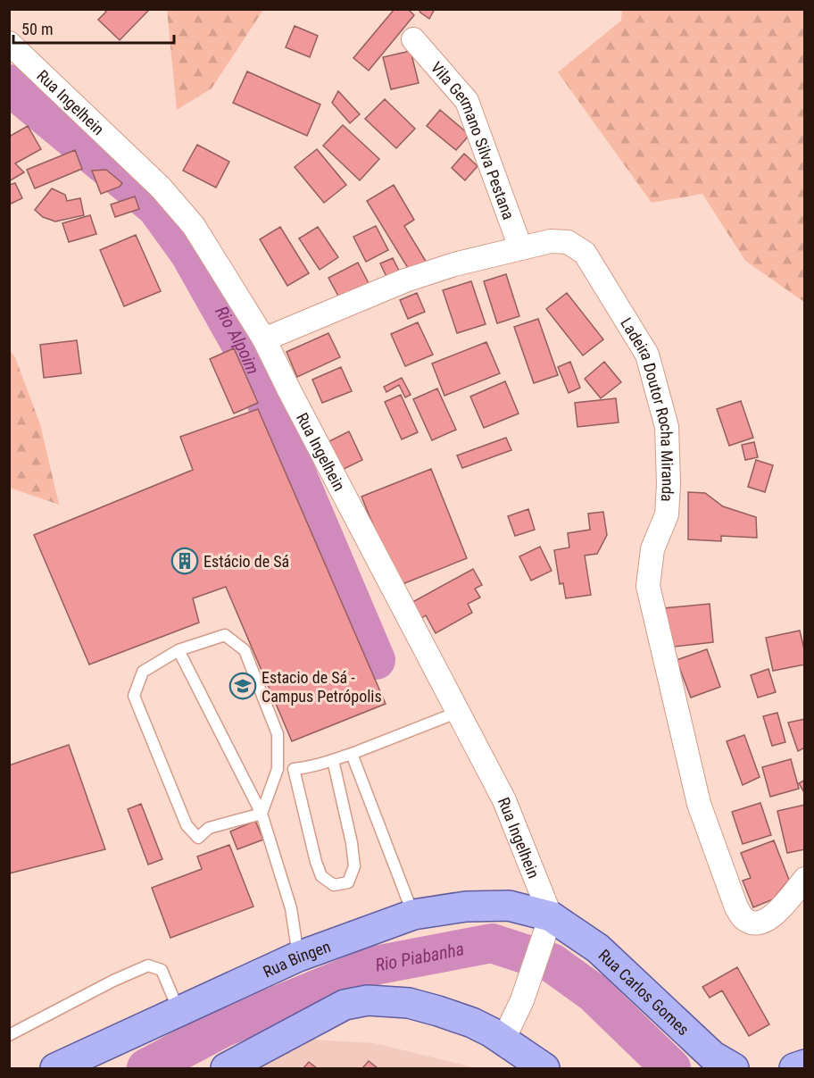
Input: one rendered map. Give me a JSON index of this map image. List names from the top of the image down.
{
  "streets": {
    "main road": ["Rua Bingen", "Rua Carlos Gomes"],
    "street": ["Rua Ingelhein", "Vila Germano Silva Pestana", "Ladeira Doutor Rocha Miranda"]
  },
  "crossings": [
    ["Rua Ingelhein", "Ladeira Doutor Rocha Miranda"],
    ["Rua Ingelhein", "Rua Bingen"],
    ["Rua Ingelhein", "Rua Carlos Gomes"],
    ["Vila Germano Silva Pestana", "Ladeira Doutor Rocha Miranda"],
    ["Rua Bingen", "Rua Carlos Gomes"]
  ],
  "water": ["Rio Alpoim", "Rio Piabanha"],
  "places": {
    "building": ["Estácio de Sá"],
    "school or university": ["Estacio de Sá - Campus Petrópolis"]
  },
  "scale_bar": "50 m"
}
